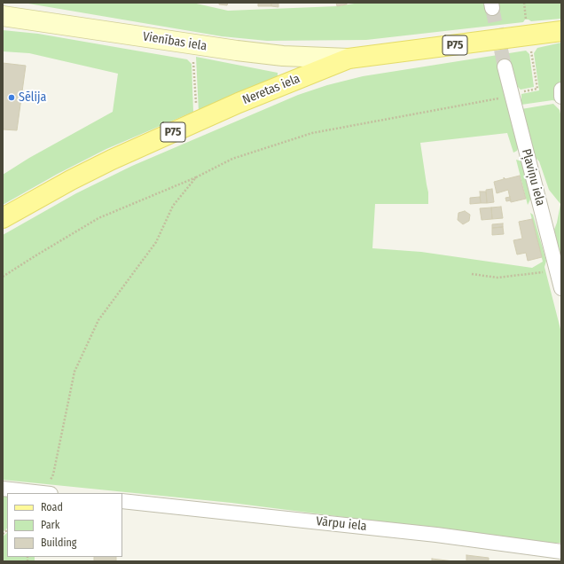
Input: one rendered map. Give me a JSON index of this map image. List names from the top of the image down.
{
  "streets": {
    "main road": ["Vienības iela", "P75", "Neretas iela"],
    "street": ["Pļaviņu iela", "Vārpu iela"]
  },
  "crossings": [
    ["Vienības iela", "Neretas iela"]
  ],
  "places": ["Sēlija"],
  "legend": ["Road", "Park", "Building"]
}
